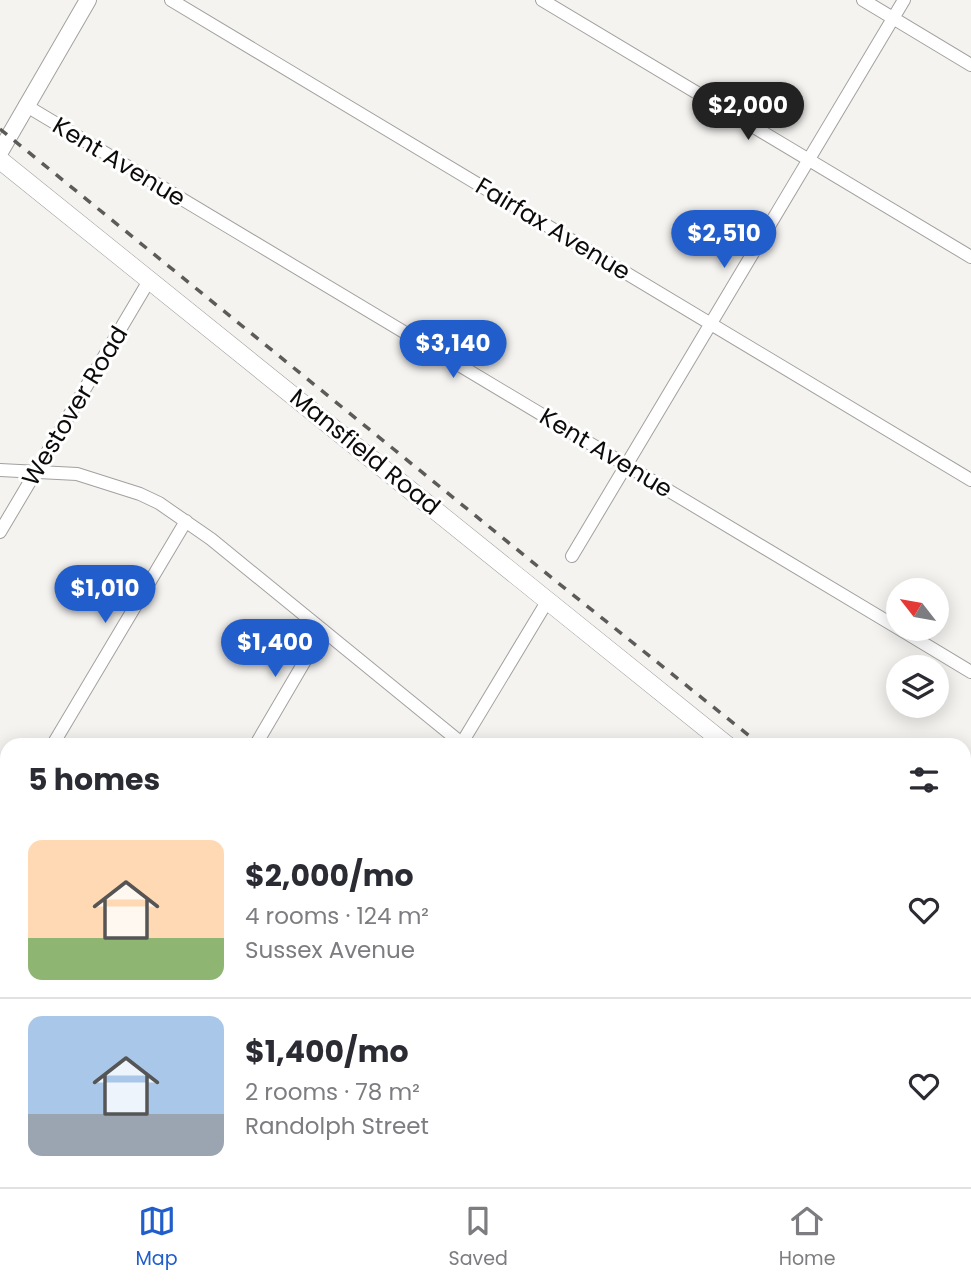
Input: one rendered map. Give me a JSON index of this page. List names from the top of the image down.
{
  "streets": {
    "main road": ["Mansfield Road"],
    "street": ["Kent Avenue", "Fairfax Avenue", "Westover Road"]
  },
  "crossings": [
    ["Westover Road", "Mansfield Road"]
  ],
  "north": "top left",
  "page": {
    "price": [
      "$2,000",
      "$2,510",
      "$3,140",
      "$1,010",
      "$1,400"
    ],
    "heading": "5 homes",
    "list": [
      {
        "name": "$2,000/mo",
        "note": "4 rooms · 124 m² · Sussex Avenue"
      },
      {
        "name": "$1,400/mo",
        "note": "2 rooms · 78 m² · Randolph Street"
      }
    ],
    "tabs": ["Map", "Saved", "Home"]
  }
}
